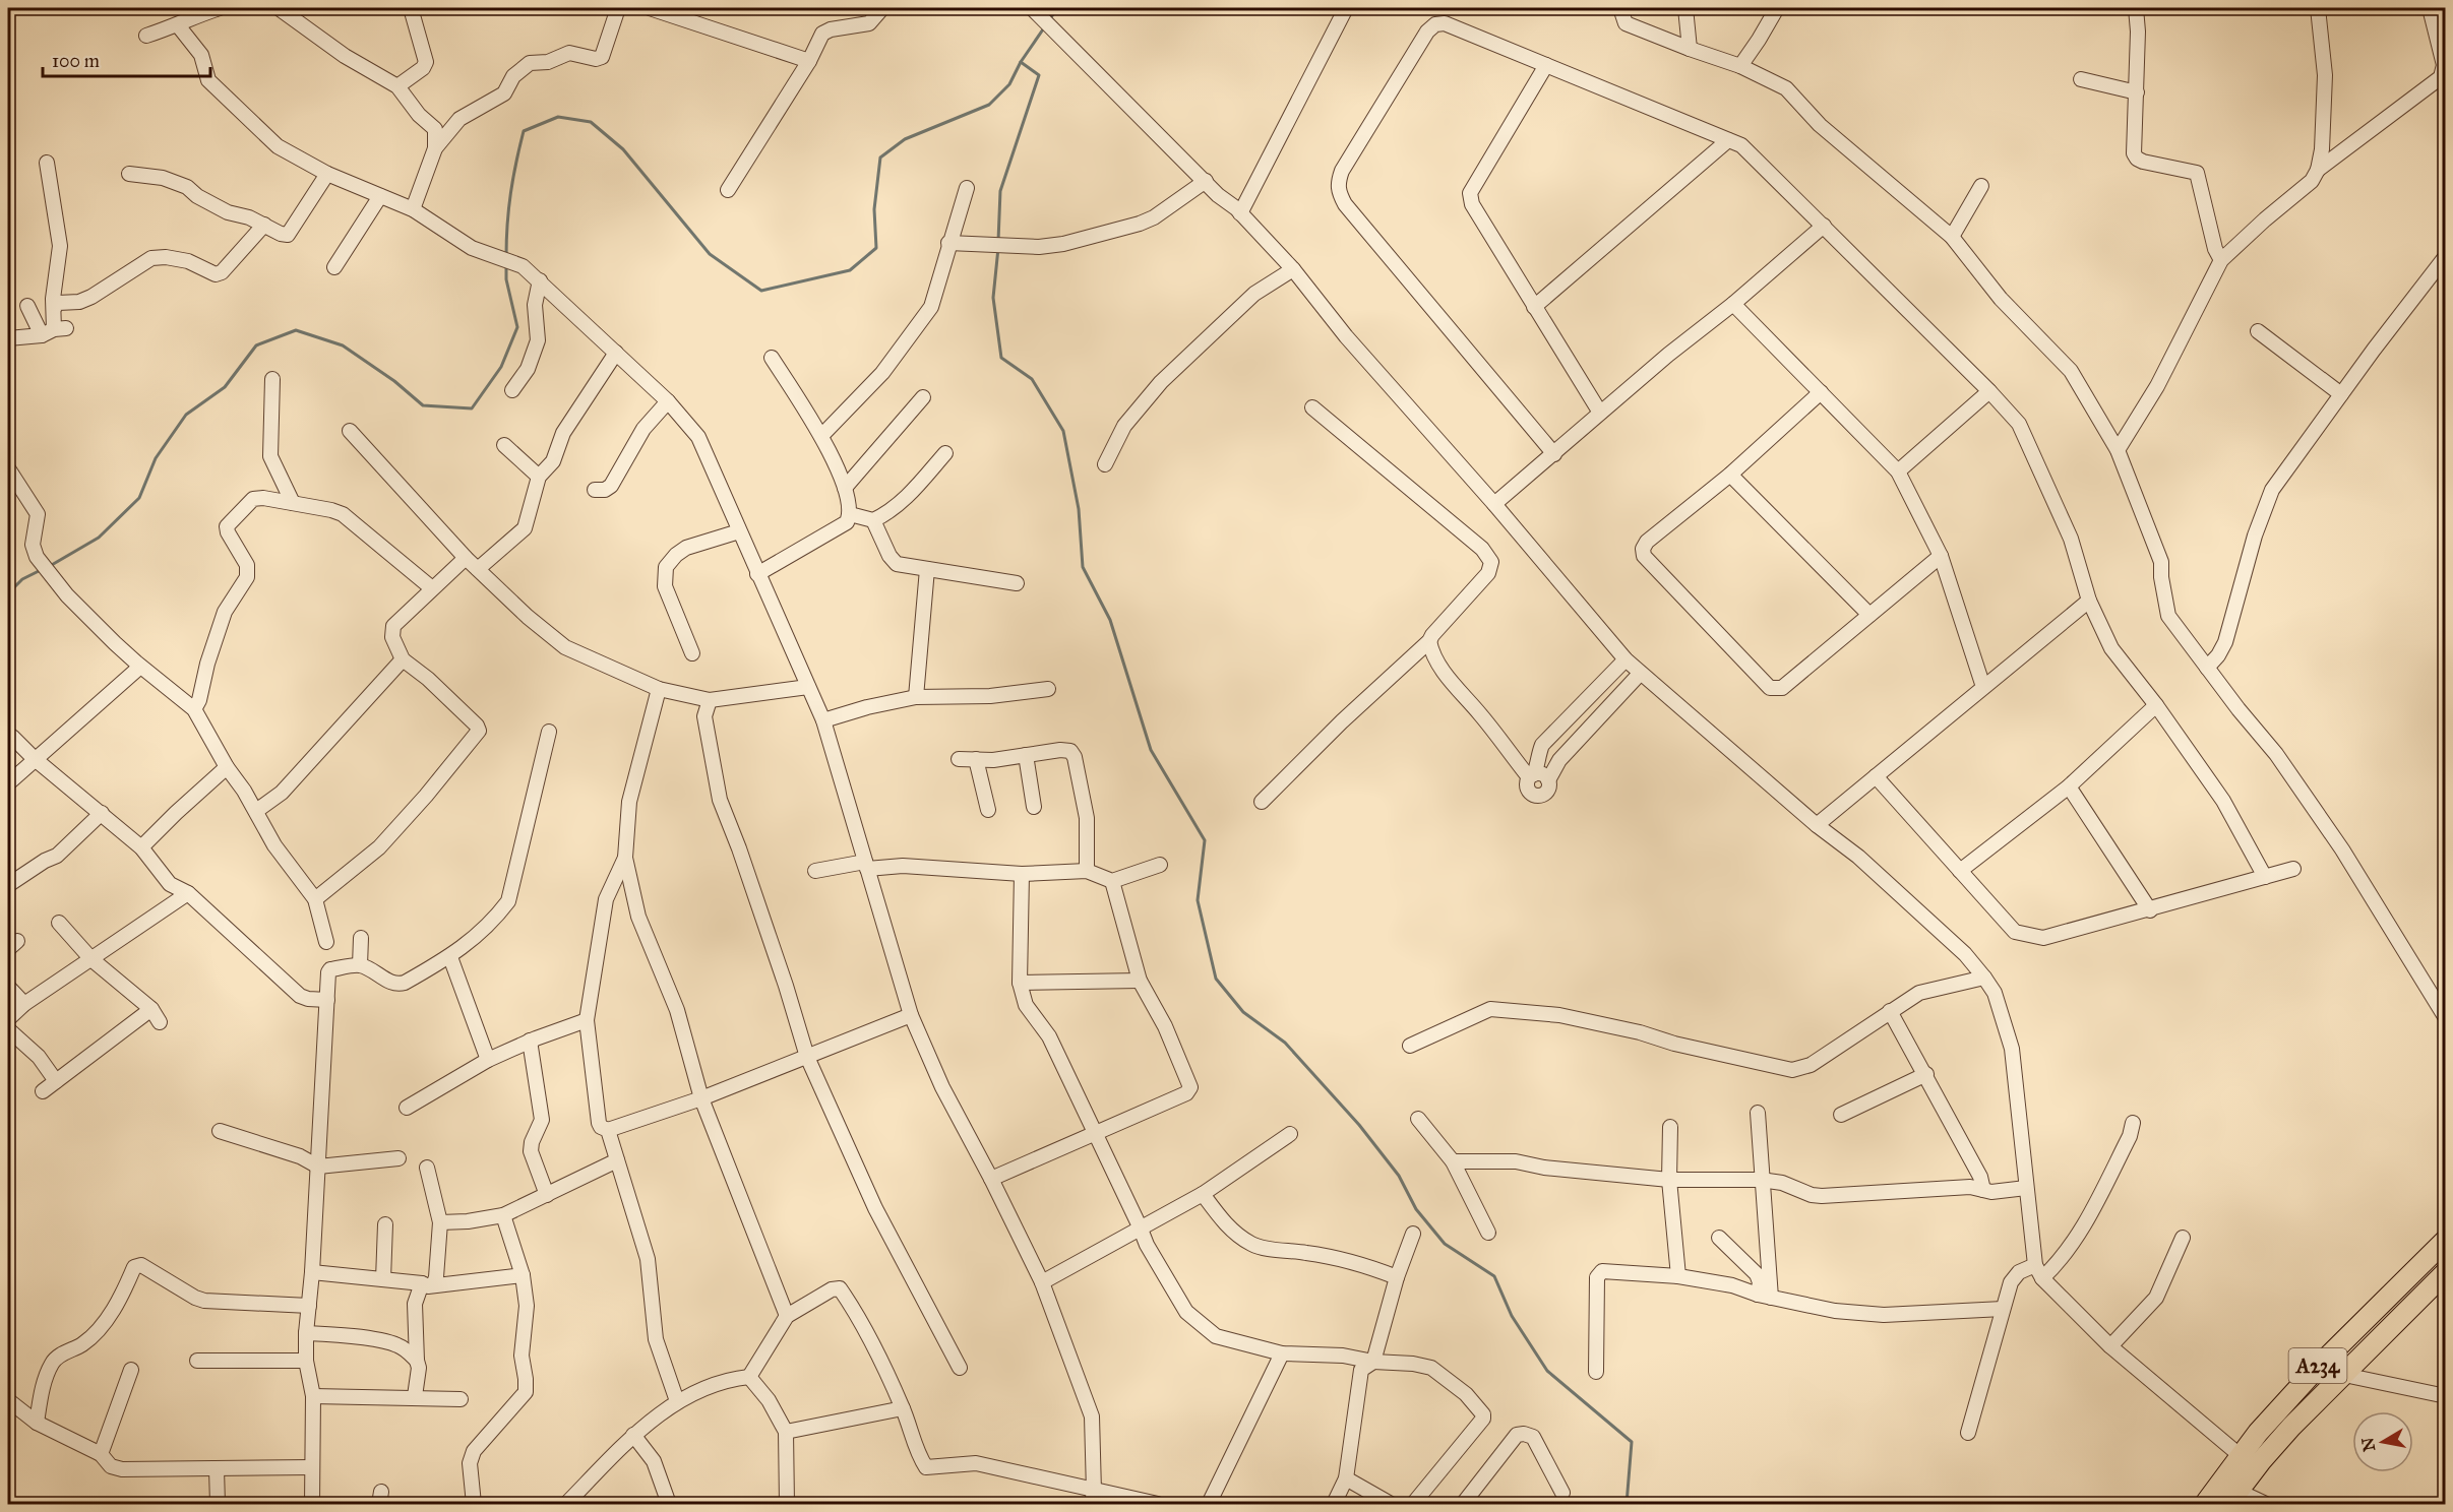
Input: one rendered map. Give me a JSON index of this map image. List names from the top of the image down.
{
  "streets": {
    "highway": ["A234"]
  },
  "scale_bar": "100 m",
  "north": "left"
}
